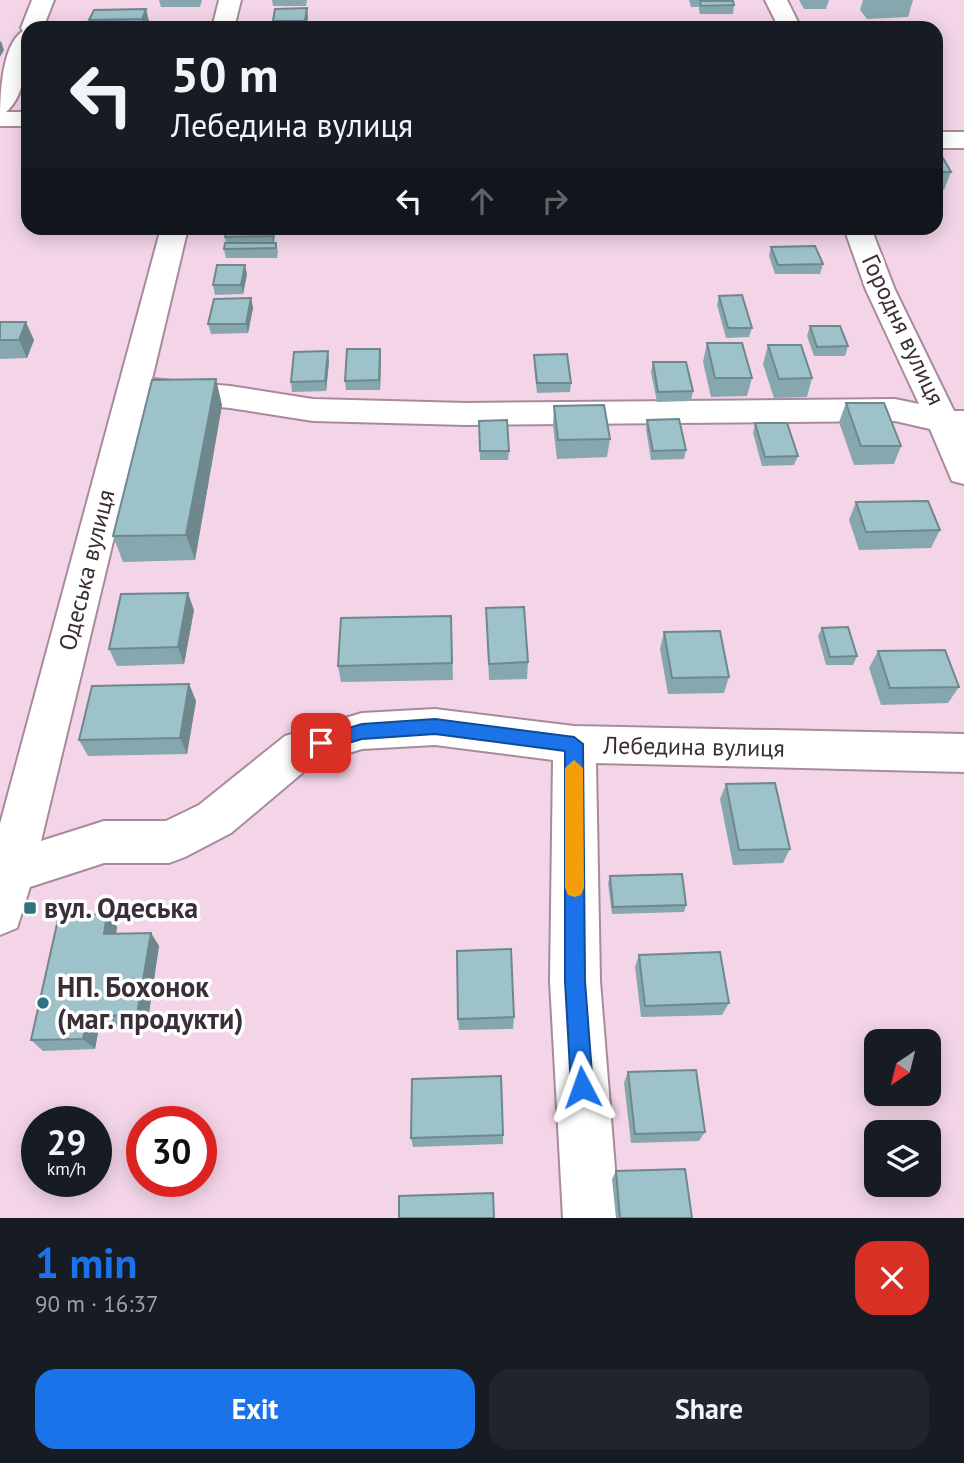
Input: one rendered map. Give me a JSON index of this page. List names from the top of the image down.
{
  "streets": {
    "street": ["Городня вулиця", "Одеська вулиця", "Лебедина вулиця"]
  },
  "crossings": [
    ["Одеська вулиця", "Лебедина вулиця"]
  ],
  "places": {
    "transit": ["вул. Одеська"],
    "other": ["НП. Бохонок (маг. продукти)"]
  },
  "north": "bottom left",
  "page": {
    "turn": ["50 m", "Лебедина вулиця"],
    "speed": "29 km/h",
    "limit": "30",
    "heading": ["1 min", "90 m · 16:37"],
    "buttons": ["Exit", "Share"]
  }
}
